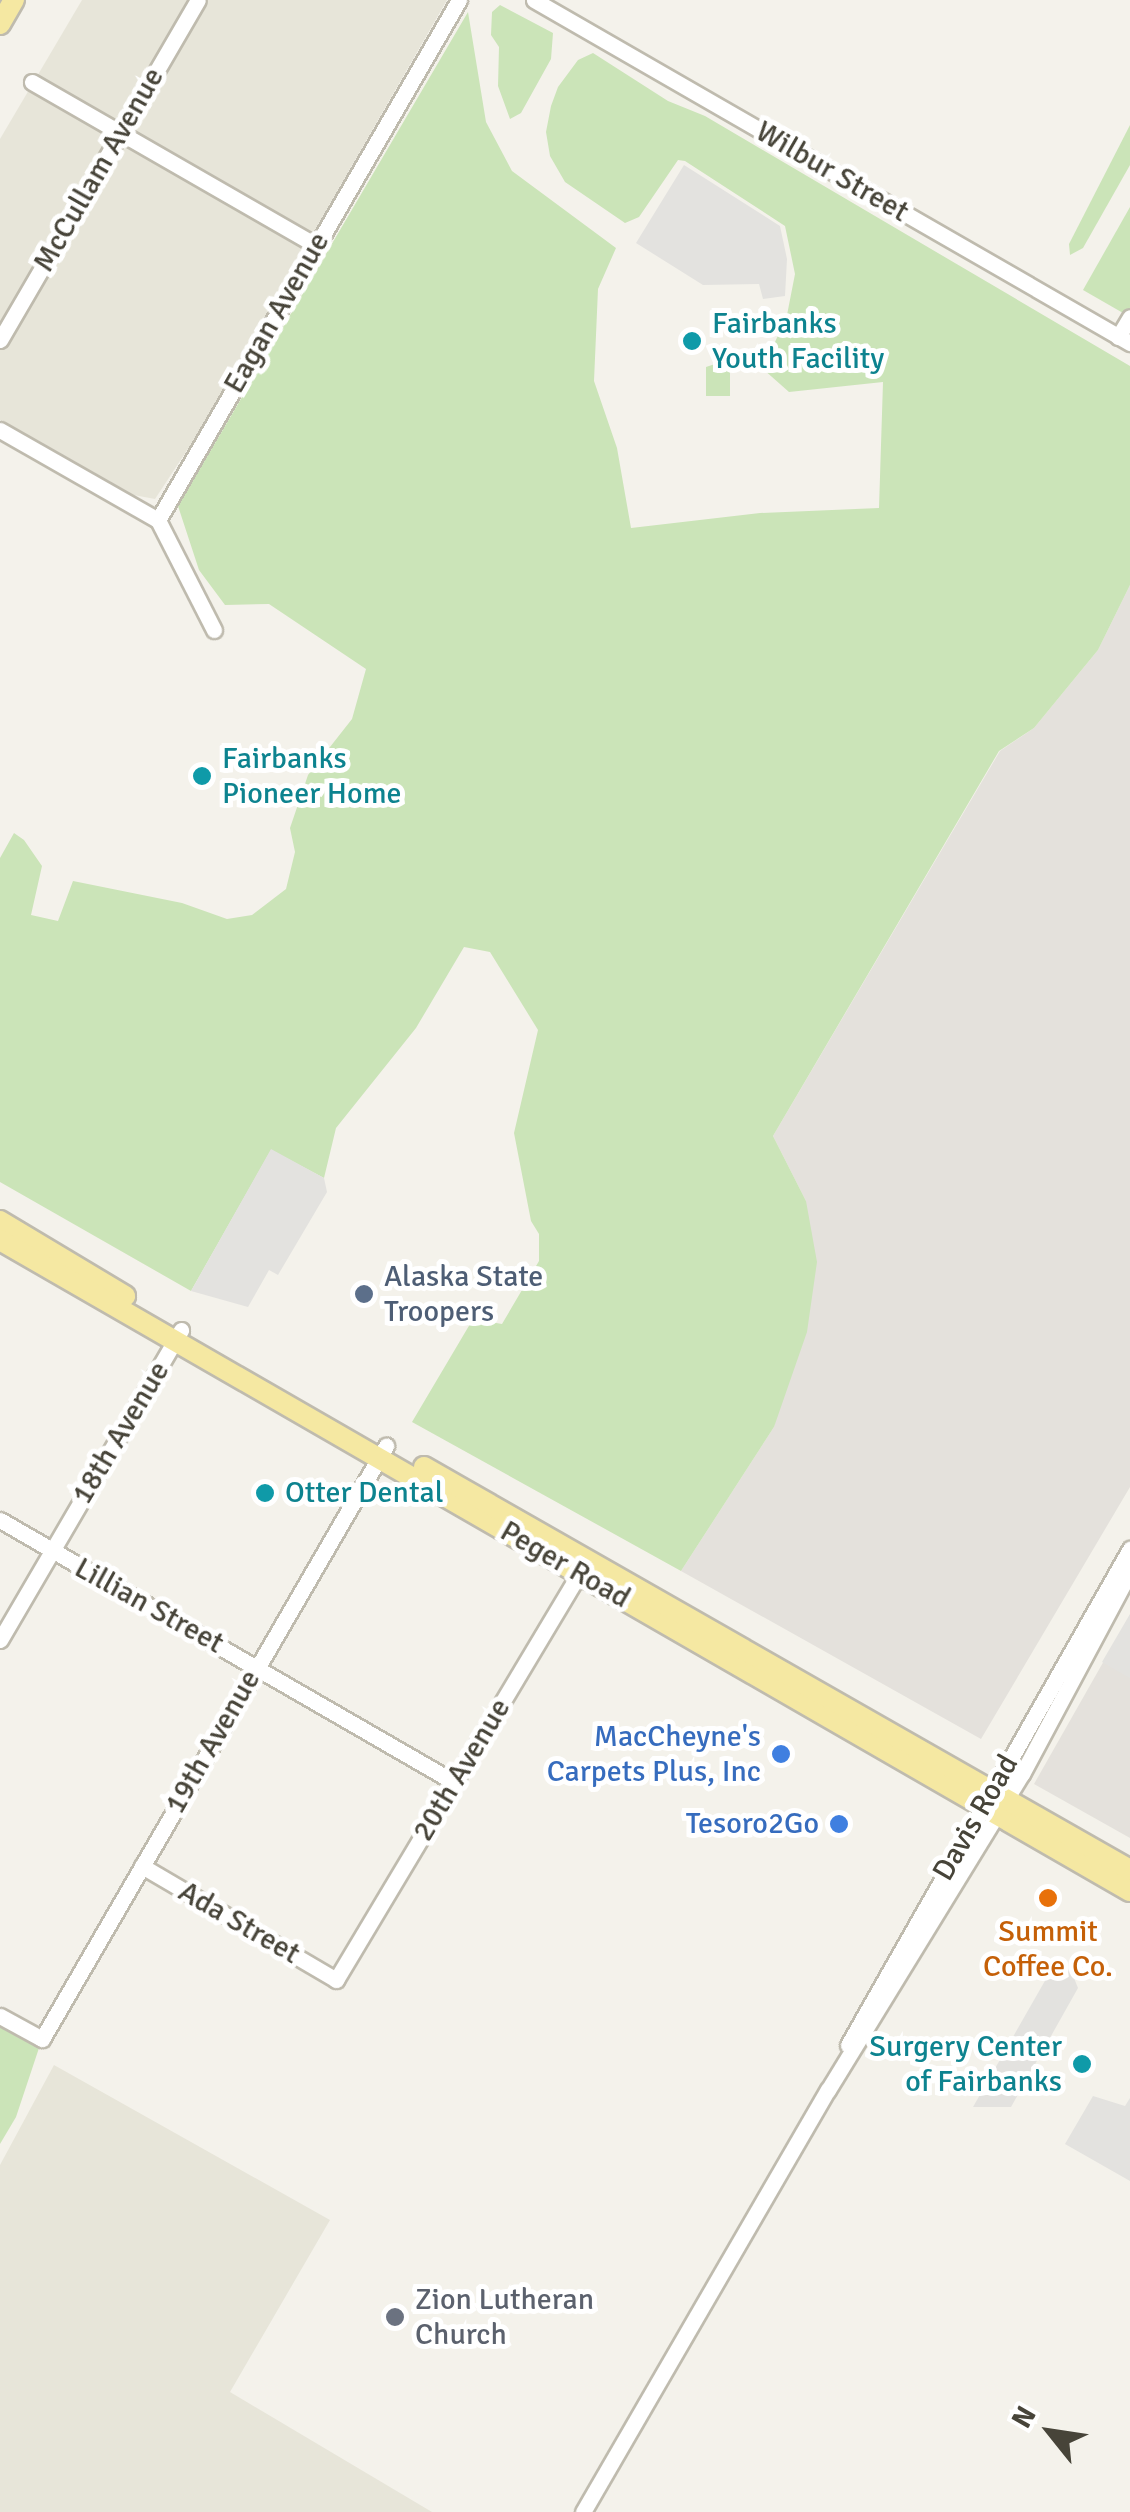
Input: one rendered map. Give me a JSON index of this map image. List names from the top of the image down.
{
  "streets": {
    "main road": ["Peger Road"],
    "street": [
      "McCullam Avenue",
      "Wilbur Street",
      "Eagan Avenue",
      "18th Avenue",
      "Lillian Street",
      "19th Avenue",
      "20th Avenue",
      "Davis Road",
      "Ada Street"
    ]
  },
  "crossings": [
    ["18th Avenue", "Peger Road"],
    ["18th Avenue", "Lillian Street"],
    ["Peger Road", "19th Avenue"],
    ["Peger Road", "20th Avenue"],
    ["Peger Road", "Davis Road"],
    ["Lillian Street", "19th Avenue"],
    ["Lillian Street", "20th Avenue"],
    ["19th Avenue", "Ada Street"],
    ["20th Avenue", "Ada Street"]
  ],
  "places": [
    "Fairbanks Youth Facility",
    "Fairbanks Pioneer Home",
    "Alaska State Troopers",
    "Otter Dental",
    "MacCheyne's Carpets Plus, Inc",
    "Tesoro2Go",
    "Summit Coffee Co.",
    "Surgery Center of Fairbanks",
    "Zion Lutheran Church"
  ],
  "north": "top left"
}
